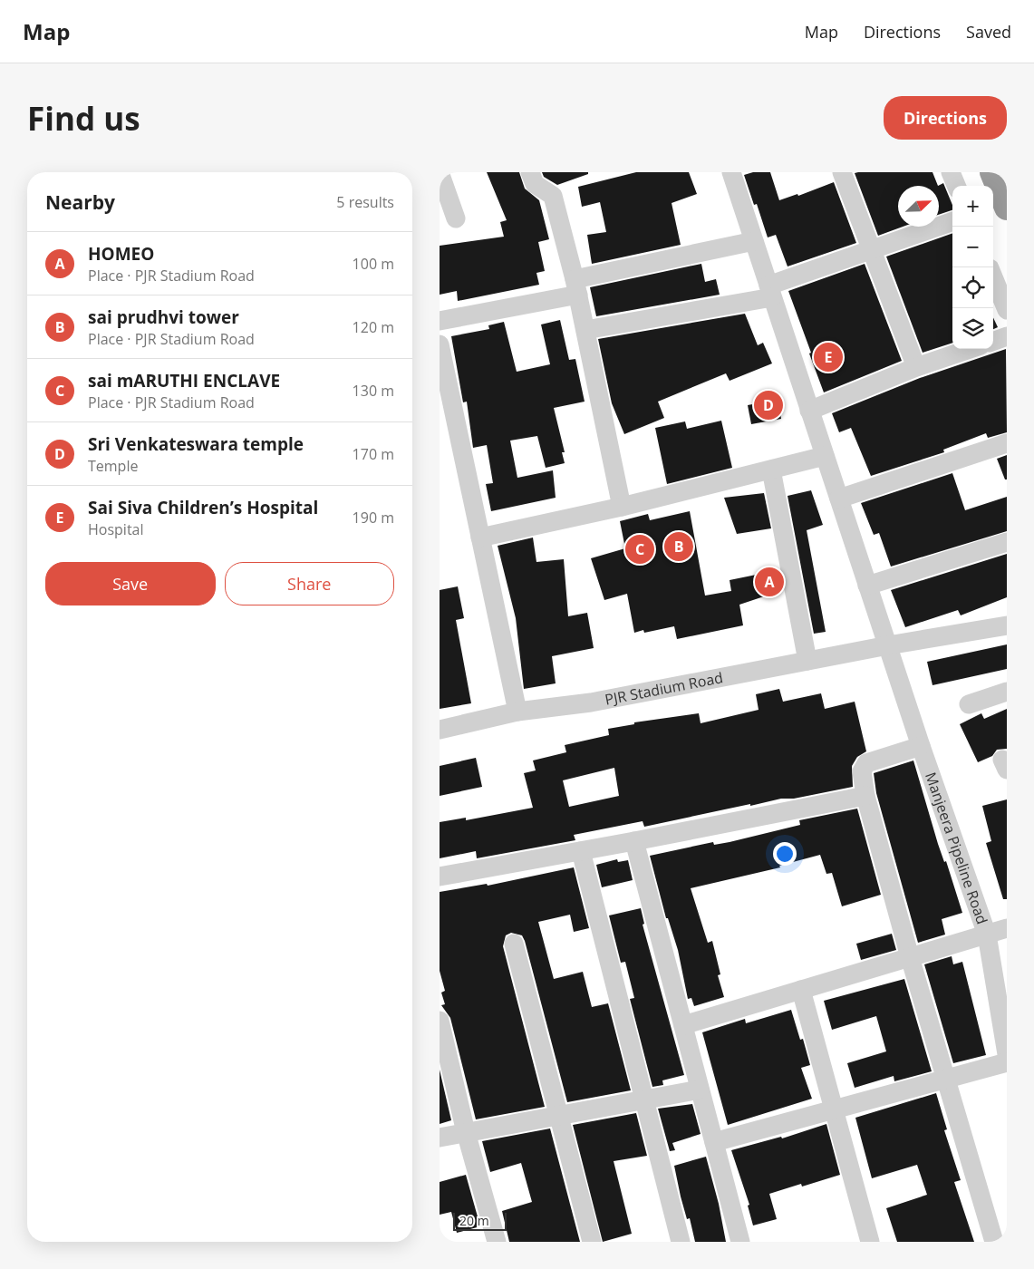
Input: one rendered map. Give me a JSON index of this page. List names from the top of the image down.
{
  "streets": {
    "street": ["PJR Stadium Road", "Manjeera Pipeline Road"]
  },
  "crossings": [
    ["PJR Stadium Road", "Manjeera Pipeline Road"]
  ],
  "scale_bar": "20 m",
  "north": "top right",
  "page": {
    "header": "Map",
    "nav": ["Map", "Directions", "Saved"],
    "buttons": [
      "Directions",
      ["Save", "Share"]
    ],
    "title": "Find us",
    "heading": ["Nearby", "5 results"],
    "map_buttons": ["+", "−"],
    "list": [
      {
        "mark": "A",
        "name": "HOMEO",
        "note": "Place · PJR Stadium Road",
        "value": "100 m"
      },
      {
        "mark": "B",
        "name": "sai prudhvi tower",
        "note": "Place · PJR Stadium Road",
        "value": "120 m"
      },
      {
        "mark": "C",
        "name": "sai mARUTHI ENCLAVE",
        "note": "Place · PJR Stadium Road",
        "value": "130 m"
      },
      {
        "mark": "D",
        "name": "Sri Venkateswara temple",
        "note": "Temple",
        "value": "170 m"
      },
      {
        "mark": "E",
        "name": "Sai Siva Children’s Hospital",
        "note": "Hospital",
        "value": "190 m"
      }
    ],
    "pins": [
      "E",
      "D",
      "B",
      "C",
      "A"
    ],
    "scale": "20 m"
  }
}
